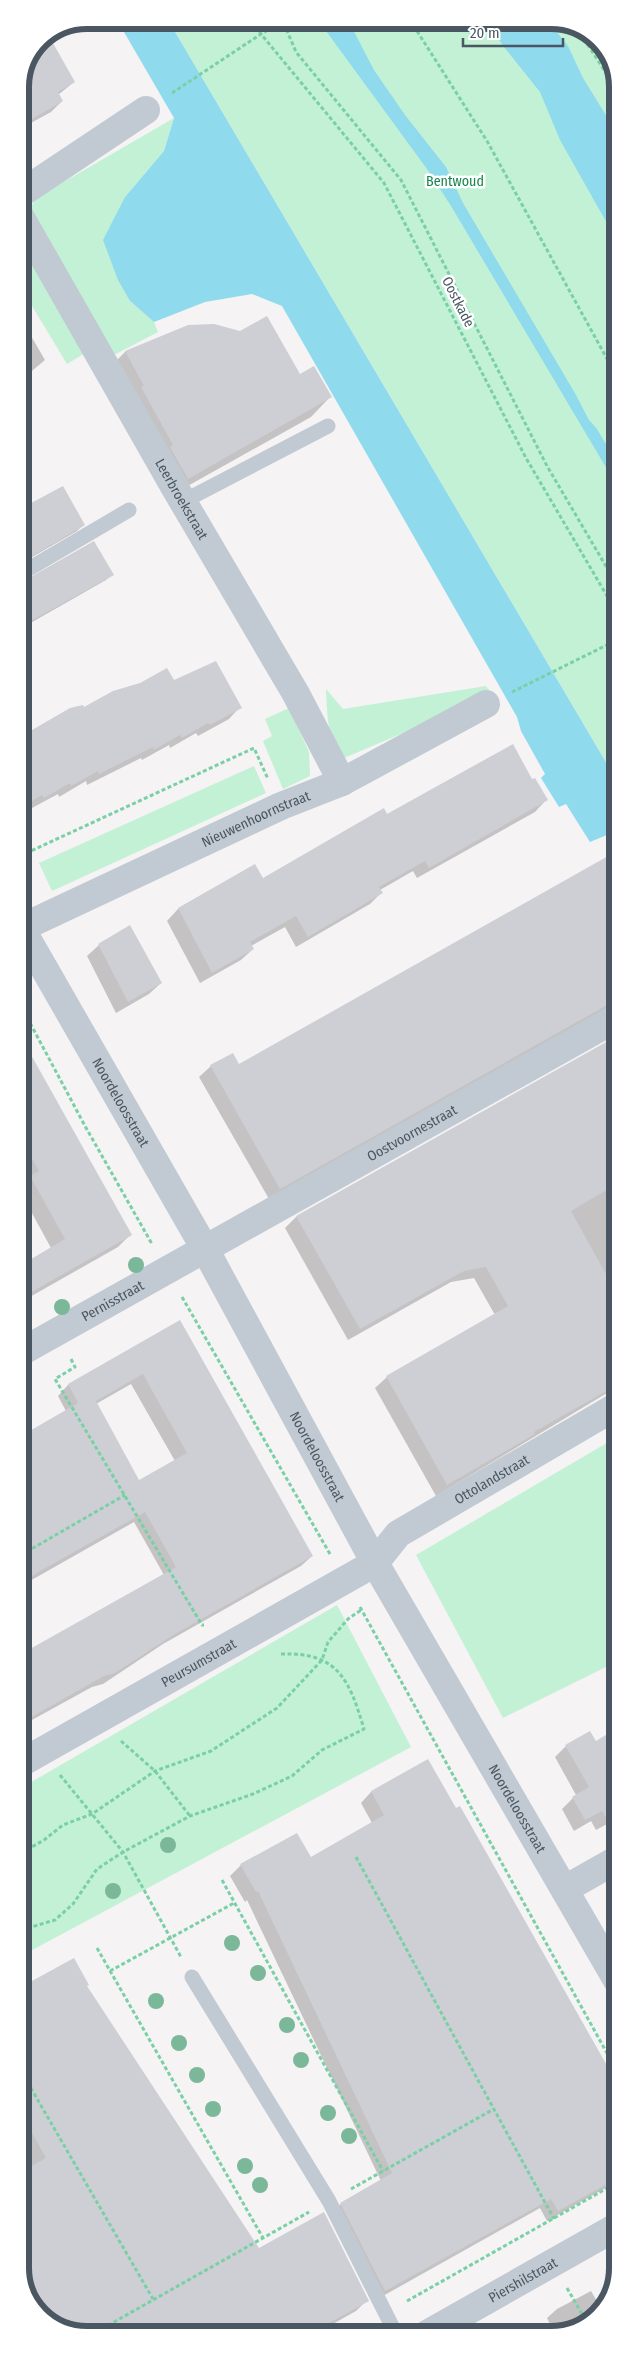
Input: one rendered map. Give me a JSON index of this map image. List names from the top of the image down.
{
  "streets": {
    "street": [
      "Leerbroekstraat",
      "Nieuwenhoornstraat",
      "Noordeloosstraat",
      "Oostvoornestraat",
      "Pernisstraat",
      "Ottolandstraat",
      "Peursumstraat",
      "Piershilstraat"
    ],
    "path": ["Oostkade"]
  },
  "crossings": [
    ["Leerbroekstraat", "Nieuwenhoornstraat"],
    ["Noordeloosstraat", "Oostvoornestraat"],
    ["Noordeloosstraat", "Pernisstraat"],
    ["Noordeloosstraat", "Ottolandstraat"],
    ["Noordeloosstraat", "Peursumstraat"],
    ["Oostvoornestraat", "Pernisstraat"],
    ["Ottolandstraat", "Peursumstraat"]
  ],
  "parks": ["Bentwoud"],
  "scale_bar": "20 m"
}
